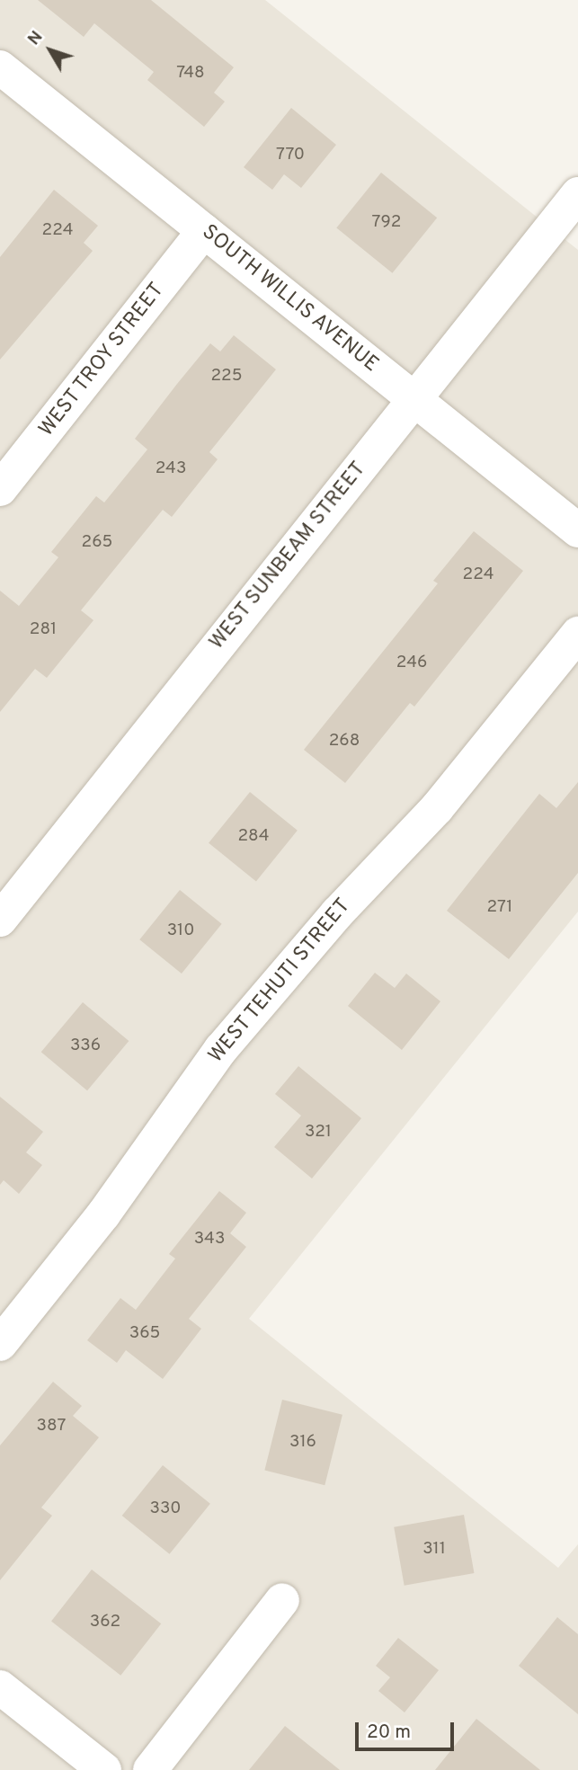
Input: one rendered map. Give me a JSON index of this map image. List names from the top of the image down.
{
  "streets": {
    "street": [
      "SOUTH WILLIS AVENUE",
      "WEST TROY STREET",
      "WEST SUNBEAM STREET",
      "WEST TEHUTI STREET"
    ]
  },
  "crossings": [
    ["SOUTH WILLIS AVENUE", "WEST TROY STREET"],
    ["SOUTH WILLIS AVENUE", "WEST SUNBEAM STREET"]
  ],
  "house_numbers": [
    "748",
    "770",
    "792",
    "224",
    "225",
    "243",
    "265",
    "224",
    "281",
    "246",
    "268",
    "284",
    "271",
    "310",
    "336",
    "321",
    "343",
    "365",
    "387",
    "316",
    "330",
    "311",
    "362"
  ],
  "scale_bar": "20 m",
  "north": "top left"
}
